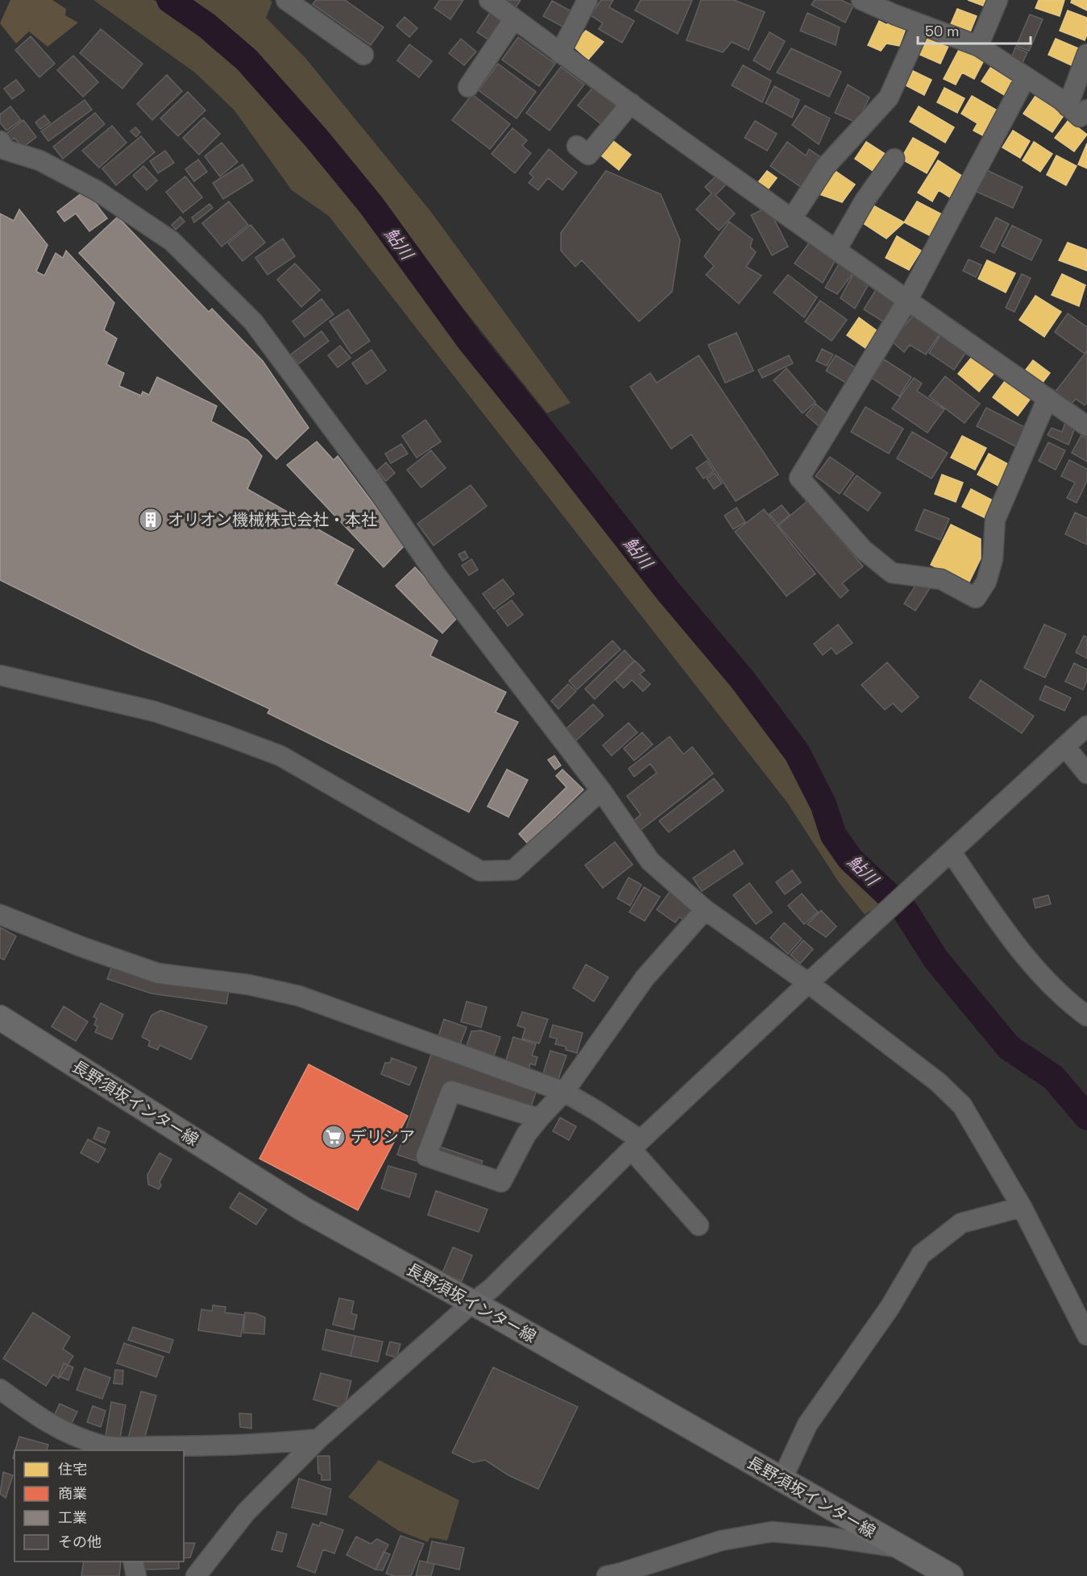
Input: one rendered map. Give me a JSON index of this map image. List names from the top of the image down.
{
  "streets": {
    "main road": ["長野須坂インター線"]
  },
  "water": ["鮎川"],
  "places": {
    "building": ["オリオン機械株式会社・本社"],
    "supermarket": ["デリシア"]
  },
  "legend": [
    "住宅",
    "商業",
    "工業",
    "その他"
  ],
  "scale_bar": "50 m"
}
